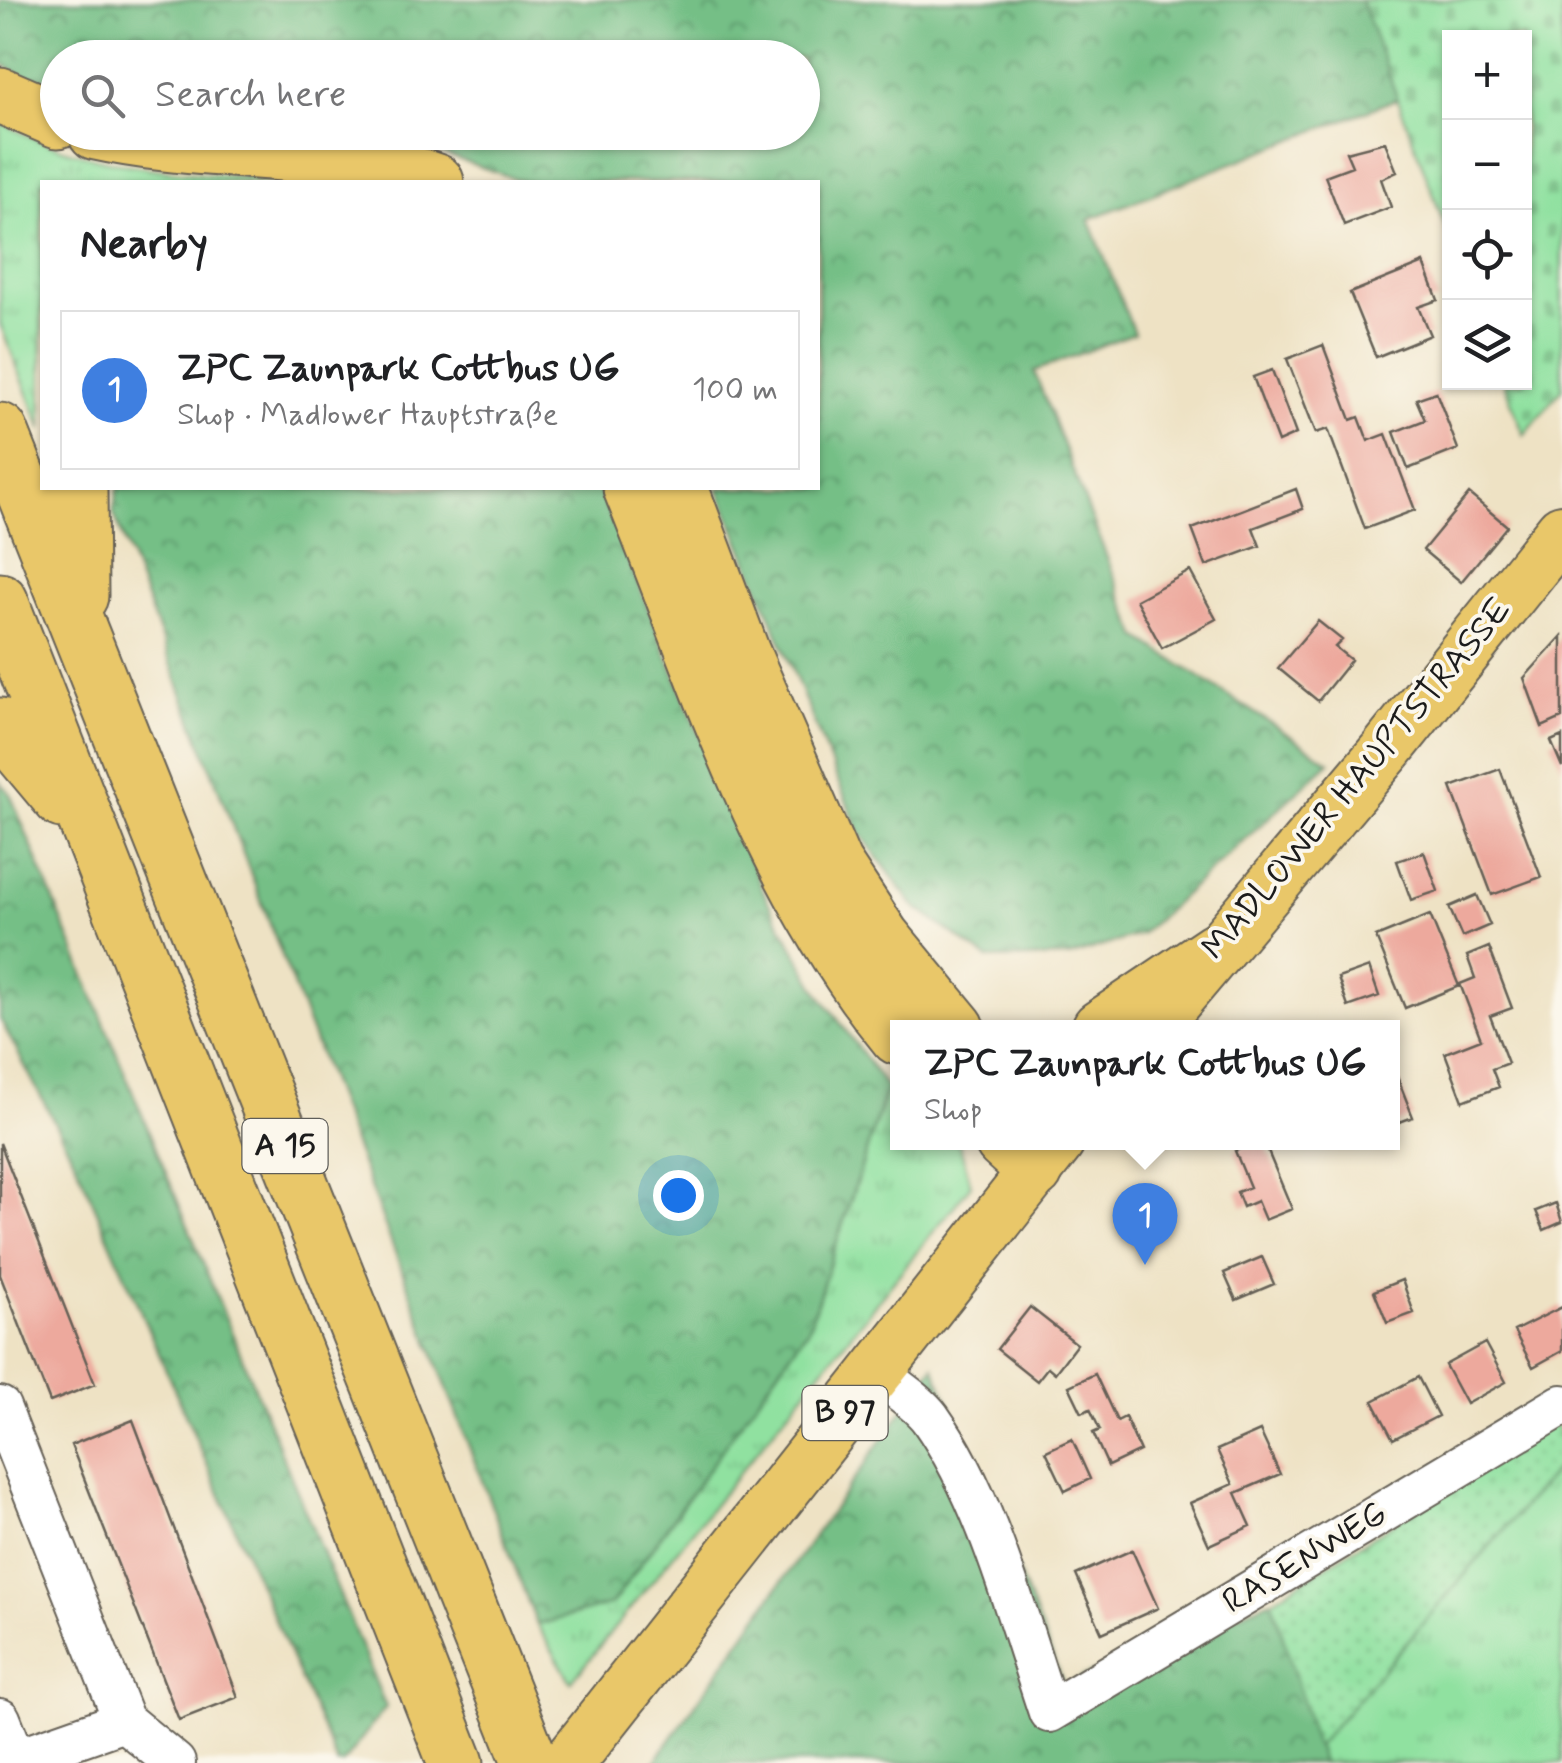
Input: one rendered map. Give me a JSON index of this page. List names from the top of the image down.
{
  "streets": {
    "highway": ["A 15"],
    "main road": ["MADLOWER HAUPTSTRASSE", "B 97"],
    "street": ["RASENWEG"]
  },
  "crossings": [
    ["B 97", "RASENWEG"]
  ],
  "page": {
    "map_buttons": ["+", "−"],
    "search": "Search here",
    "heading": "Nearby",
    "list": [
      {
        "mark": "1",
        "name": "ZPC Zaunpark Cottbus UG",
        "note": "Shop · Madlower Hauptstraße",
        "value": "100 m"
      }
    ],
    "popup": ["ZPC Zaunpark Cottbus UG", "Shop"],
    "pins": "1"
  }
}
